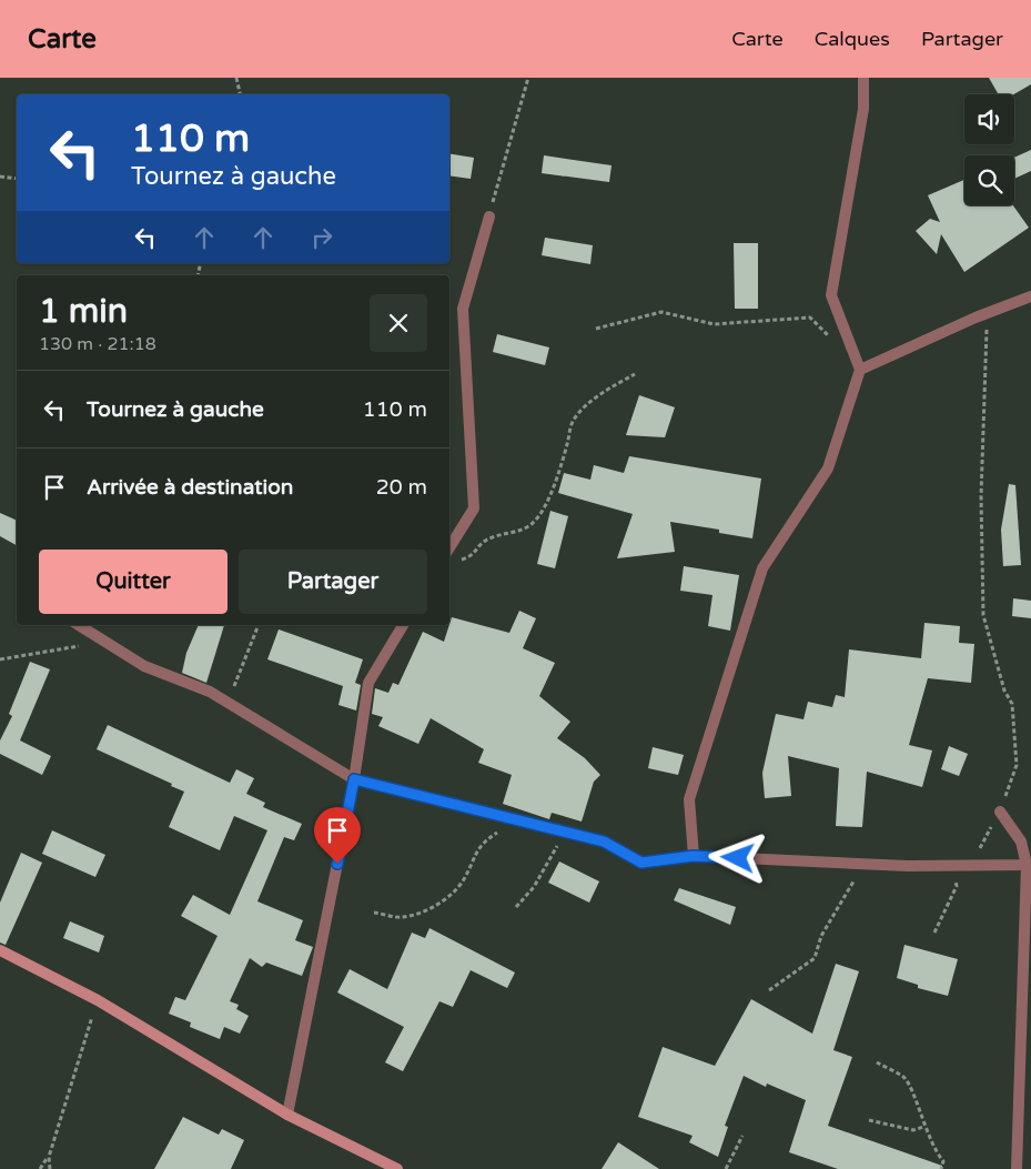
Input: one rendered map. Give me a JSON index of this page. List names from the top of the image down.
{
  "page": {
    "header": "Carte",
    "nav": ["Carte", "Calques", "Partager"],
    "turn": ["110 m", "Tournez à gauche"],
    "heading": ["1 min", "130 m · 21:18"],
    "list": [
      {
        "name": "Tournez à gauche",
        "value": "110 m"
      },
      {
        "name": "Arrivée à destination",
        "value": "20 m"
      }
    ],
    "buttons": ["Quitter", "Partager"]
  }
}
